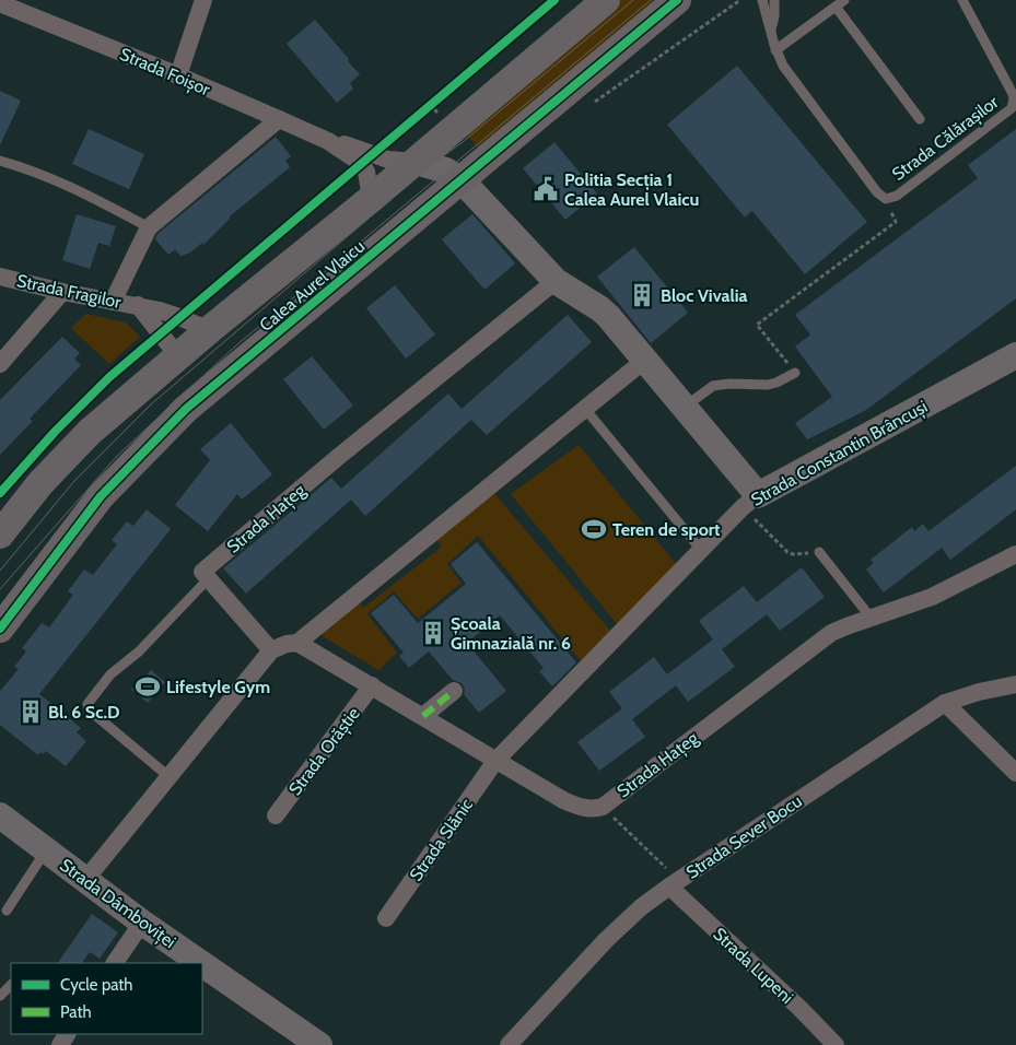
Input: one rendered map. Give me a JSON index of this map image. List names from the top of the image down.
{
  "streets": {
    "main road": ["Calea Aurel Vlaicu"],
    "street": [
      "Strada Foișor",
      "Strada Fragilor",
      "Strada Constantin Brâncuși",
      "Strada Hațeg",
      "Strada Orăștie",
      "Strada Sever Bocu",
      "Strada Slănic",
      "Strada Dâmboviței",
      "Strada Lupeni"
    ],
    "lane": ["Strada Călărașilor"]
  },
  "crossings": [
    ["Strada Foișor", "Calea Aurel Vlaicu"],
    ["Calea Aurel Vlaicu", "Strada Fragilor"],
    ["Strada Constantin Brâncuși", "Strada Hațeg"],
    ["Strada Constantin Brâncuși", "Strada Slănic"],
    ["Strada Hațeg", "Strada Orăștie"],
    ["Strada Hațeg", "Strada Slănic"],
    ["Strada Sever Bocu", "Strada Lupeni"]
  ],
  "places": {
    "public building": ["Politia Secția 1 Calea Aurel Vlaicu"],
    "building": ["Bloc Vivalia", "Școala Gimnazială nr. 6", "Bl. 6 Sc.D"],
    "sports": ["Teren de sport", "Lifestyle Gym"]
  },
  "legend": ["Cycle path", "Path"]
}
